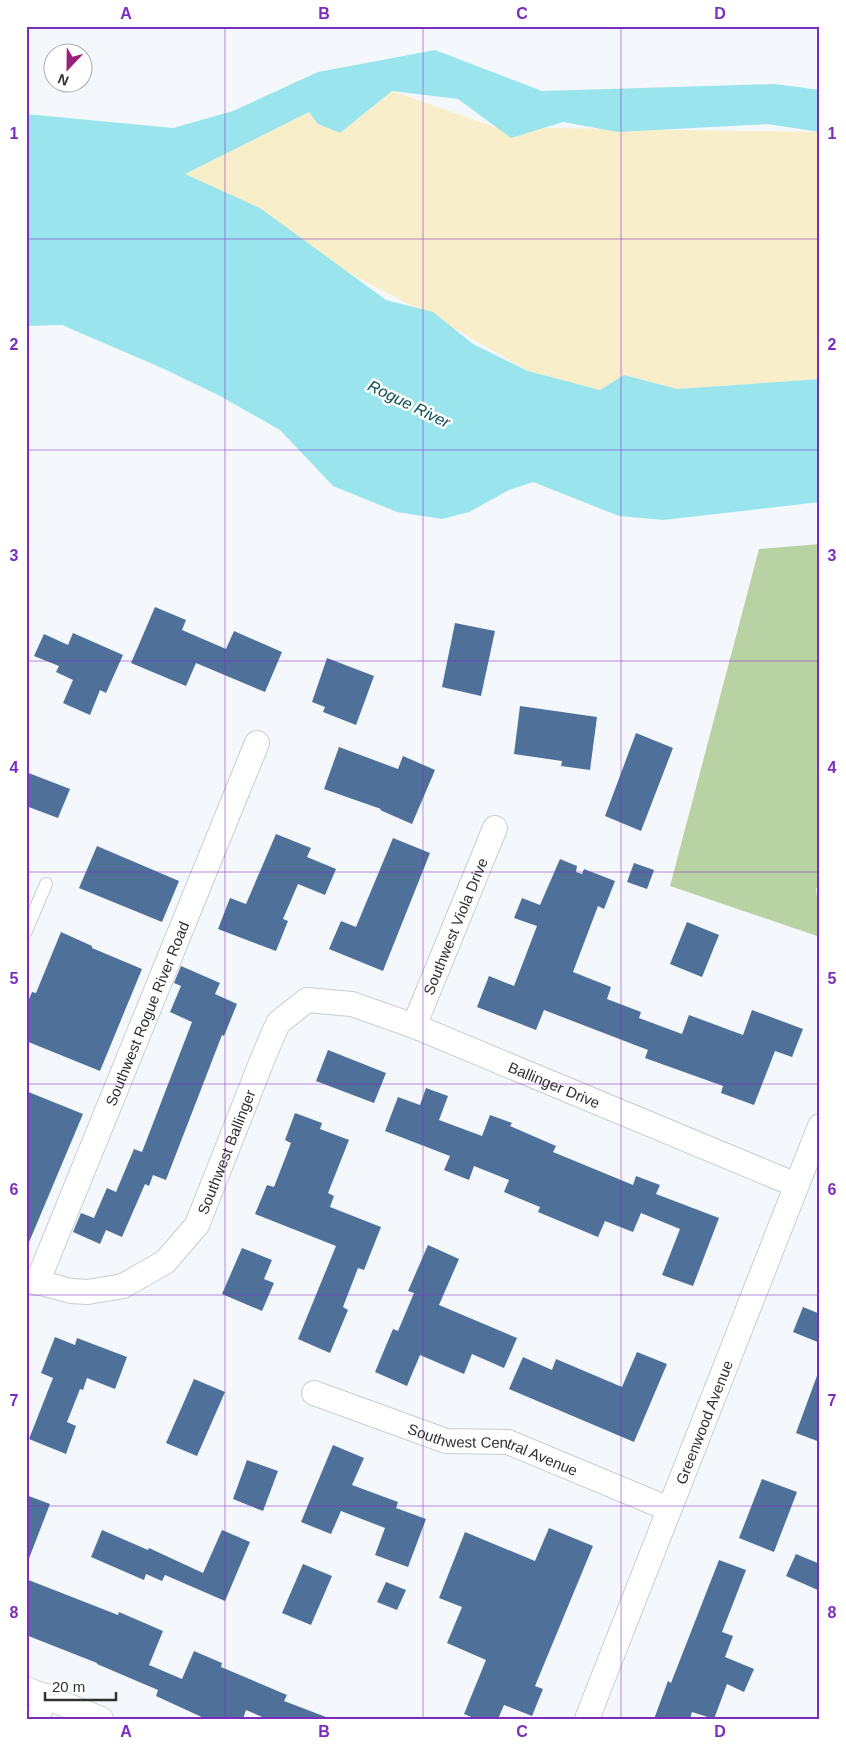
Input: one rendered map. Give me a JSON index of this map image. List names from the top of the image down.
{
  "streets": {
    "street": [
      "Southwest Viola Drive",
      "Southwest Rogue River Road",
      "Ballinger Drive",
      "Southwest Ballinger",
      "Greenwood Avenue",
      "Southwest Central Avenue"
    ]
  },
  "crossings": [
    ["Southwest Viola Drive", "Ballinger Drive"],
    ["Southwest Rogue River Road", "Southwest Ballinger"],
    ["Ballinger Drive", "Southwest Ballinger"],
    ["Ballinger Drive", "Greenwood Avenue"],
    ["Greenwood Avenue", "Southwest Central Avenue"]
  ],
  "water": ["Rogue River"],
  "scale_bar": "20 m",
  "north": "bottom",
  "grid": {
    "columns": [
      "A",
      "B",
      "C",
      "D"
    ],
    "rows": [
      "1",
      "2",
      "3",
      "4",
      "5",
      "6",
      "7",
      "8"
    ]
  }
}
